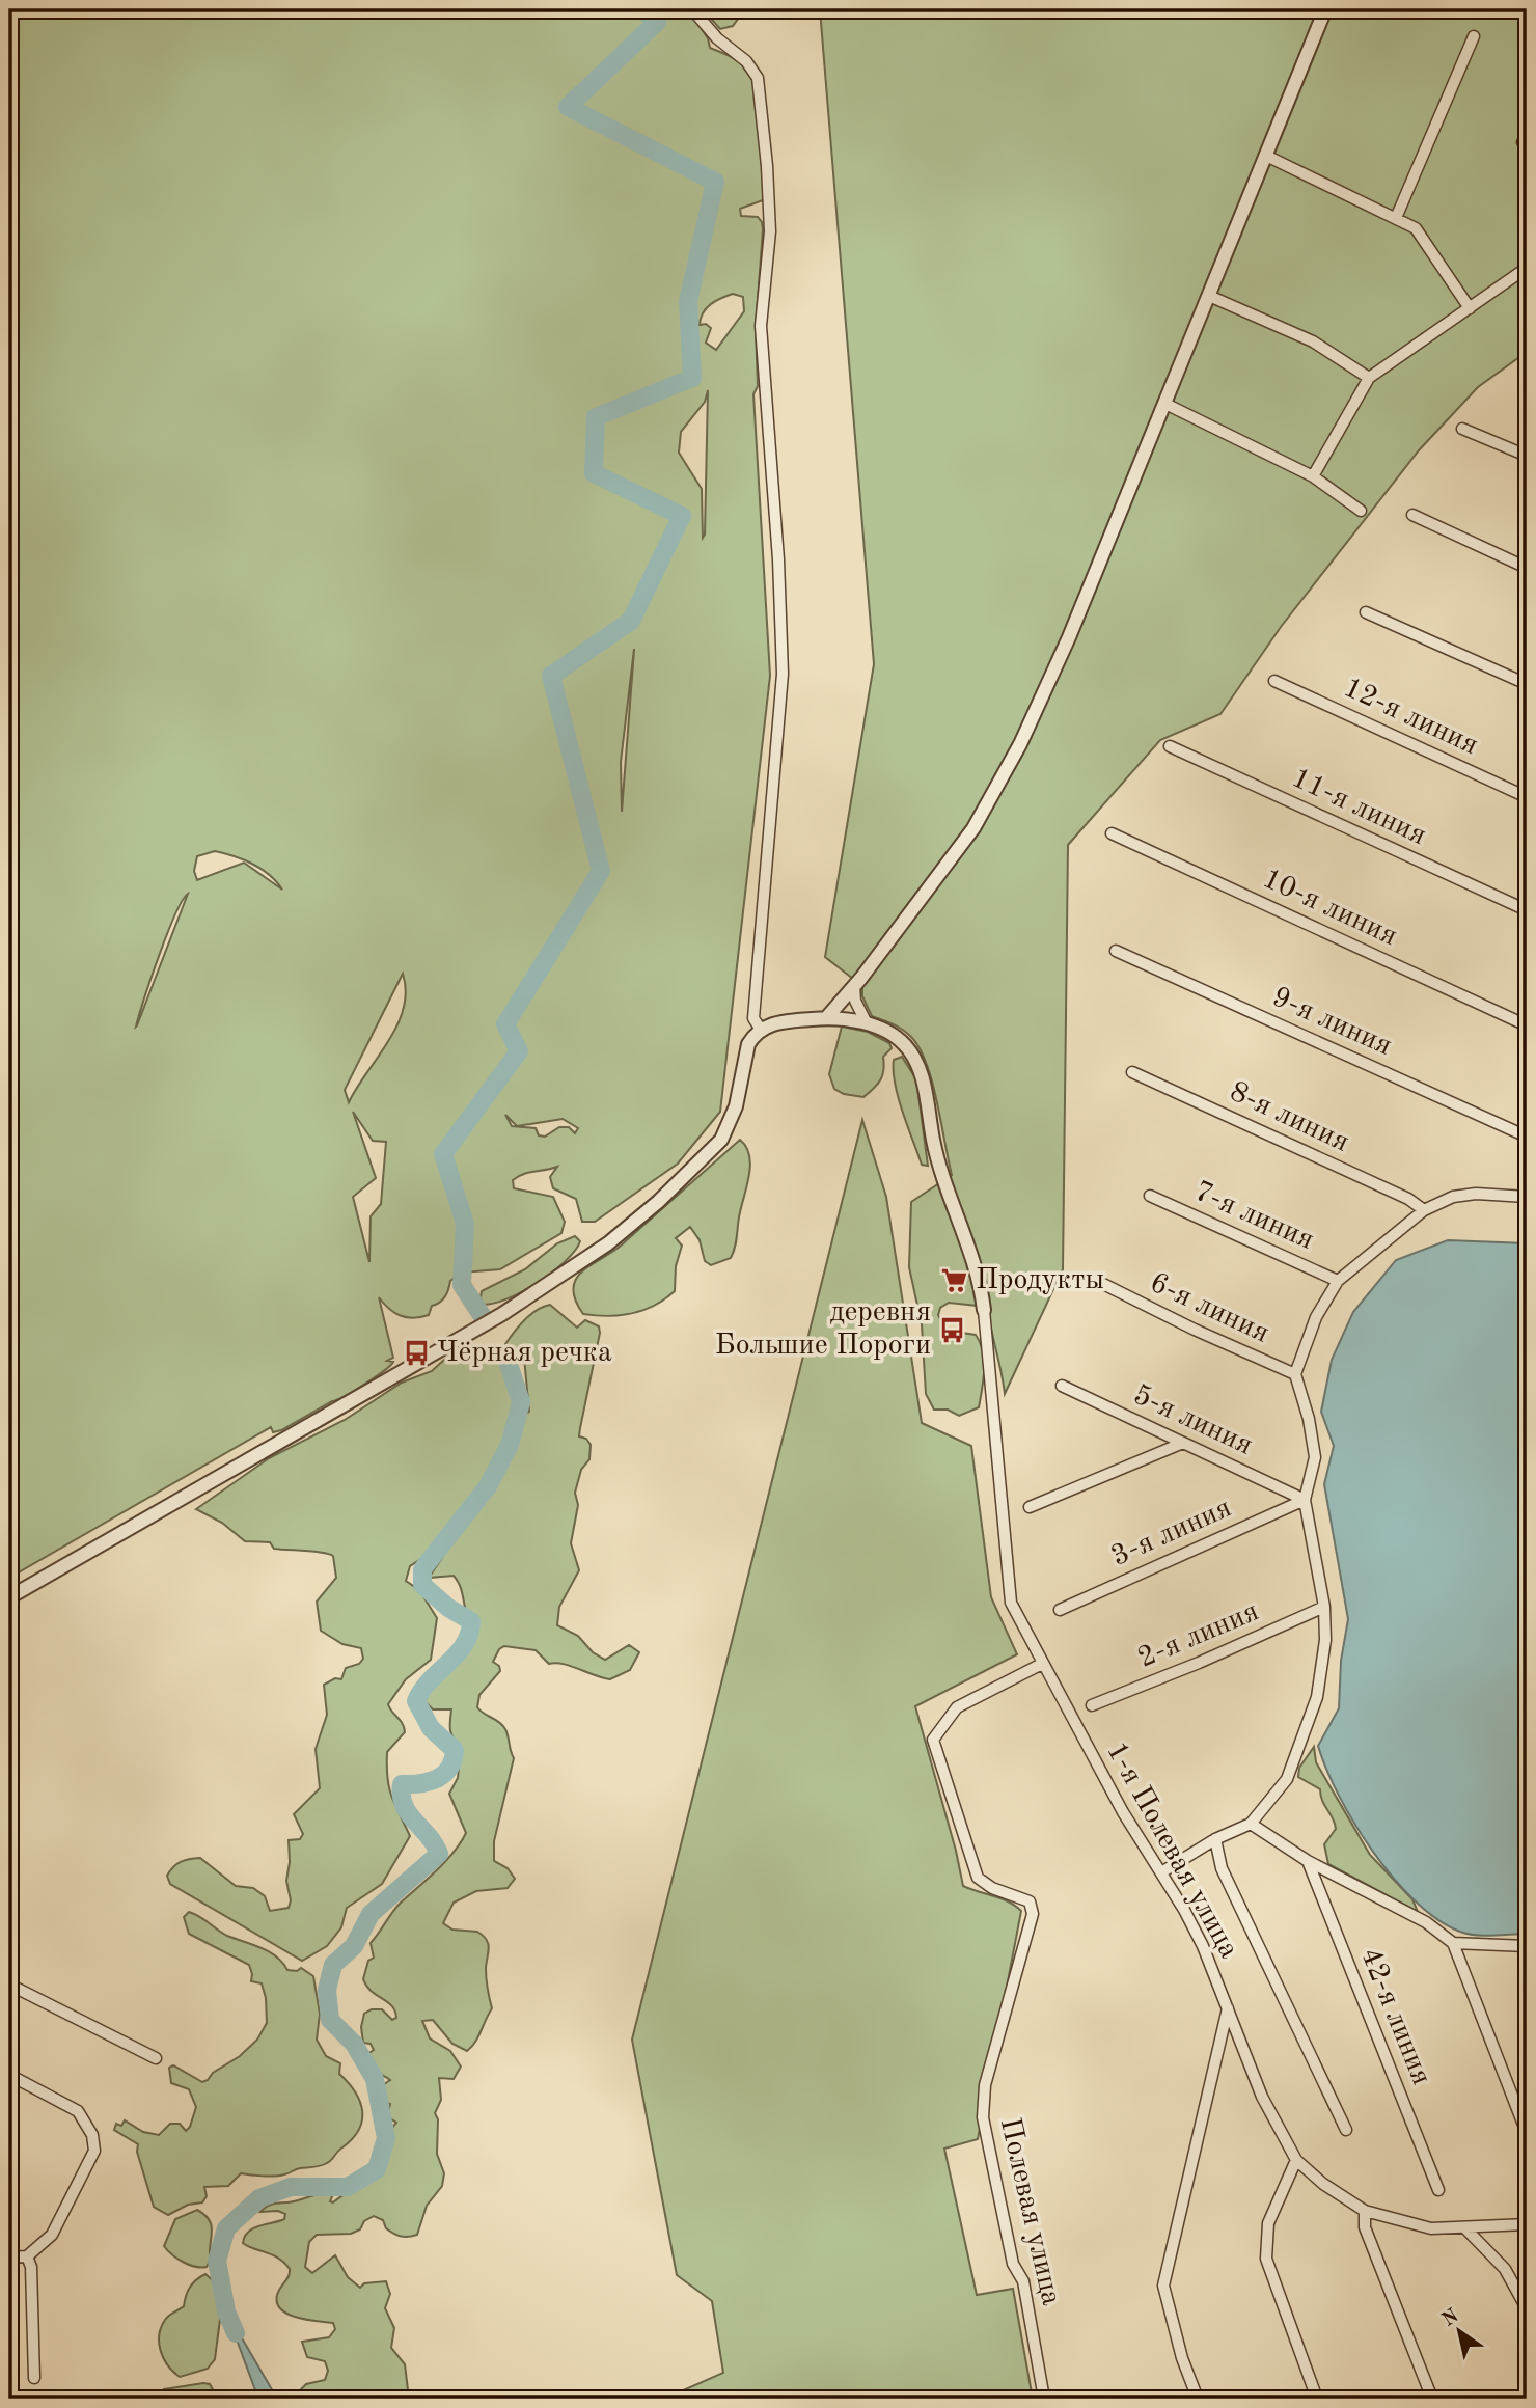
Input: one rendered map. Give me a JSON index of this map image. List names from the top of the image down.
{
  "streets": {
    "street": [
      "12-я линия",
      "11-я линия",
      "10-я линия",
      "9-я линия",
      "8-я линия",
      "7-я линия",
      "6-я линия",
      "5-я линия",
      "3-я линия",
      "2-я линия",
      "1-я Полевая улица",
      "42-я линия",
      "Полевая улица"
    ]
  },
  "crossings": [
    ["5-я линия", "3-я линия"],
    ["1-я Полевая улица", "Полевая улица"]
  ],
  "places": {
    "supermarket": ["Продукты"],
    "bus stop": ["деревня Большие Пороги", "Чёрная речка"]
  },
  "north": "top left"
}
